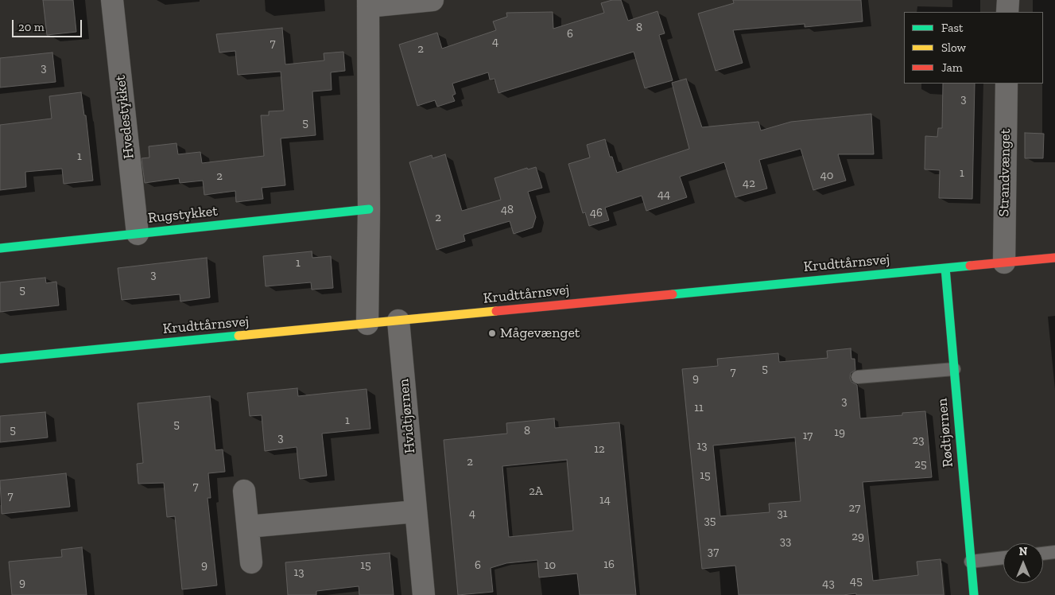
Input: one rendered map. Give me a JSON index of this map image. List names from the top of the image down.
{
  "streets": {
    "street": [
      "Hvedestykket",
      "Strandvænget",
      "Rugstykket",
      "Krudttårnsvej",
      "Hvidtjørnen",
      "Rødtjørnen"
    ]
  },
  "crossings": [
    ["Hvedestykket", "Rugstykket"],
    ["Strandvænget", "Krudttårnsvej"],
    ["Krudttårnsvej", "Hvidtjørnen"],
    ["Krudttårnsvej", "Rødtjørnen"]
  ],
  "places": ["Mågevænget"],
  "house_numbers": [
    "8",
    "6",
    "4",
    "7",
    "2",
    "3",
    "3",
    "5",
    "1",
    "1",
    "40",
    "2",
    "42",
    "44",
    "48",
    "46",
    "2",
    "1",
    "3",
    "5",
    "5",
    "7",
    "9",
    "3",
    "11",
    "1",
    "5",
    "5",
    "8",
    "19",
    "17",
    "3",
    "23",
    "13",
    "12",
    "2",
    "25",
    "15",
    "7",
    "2A",
    "7",
    "14",
    "27",
    "4",
    "31",
    "35",
    "29",
    "33",
    "37",
    "16",
    "9",
    "15",
    "6",
    "10",
    "13",
    "45",
    "9",
    "43"
  ],
  "legend": ["Fast", "Slow", "Jam"],
  "scale_bar": "20 m",
  "north": "top"
}
